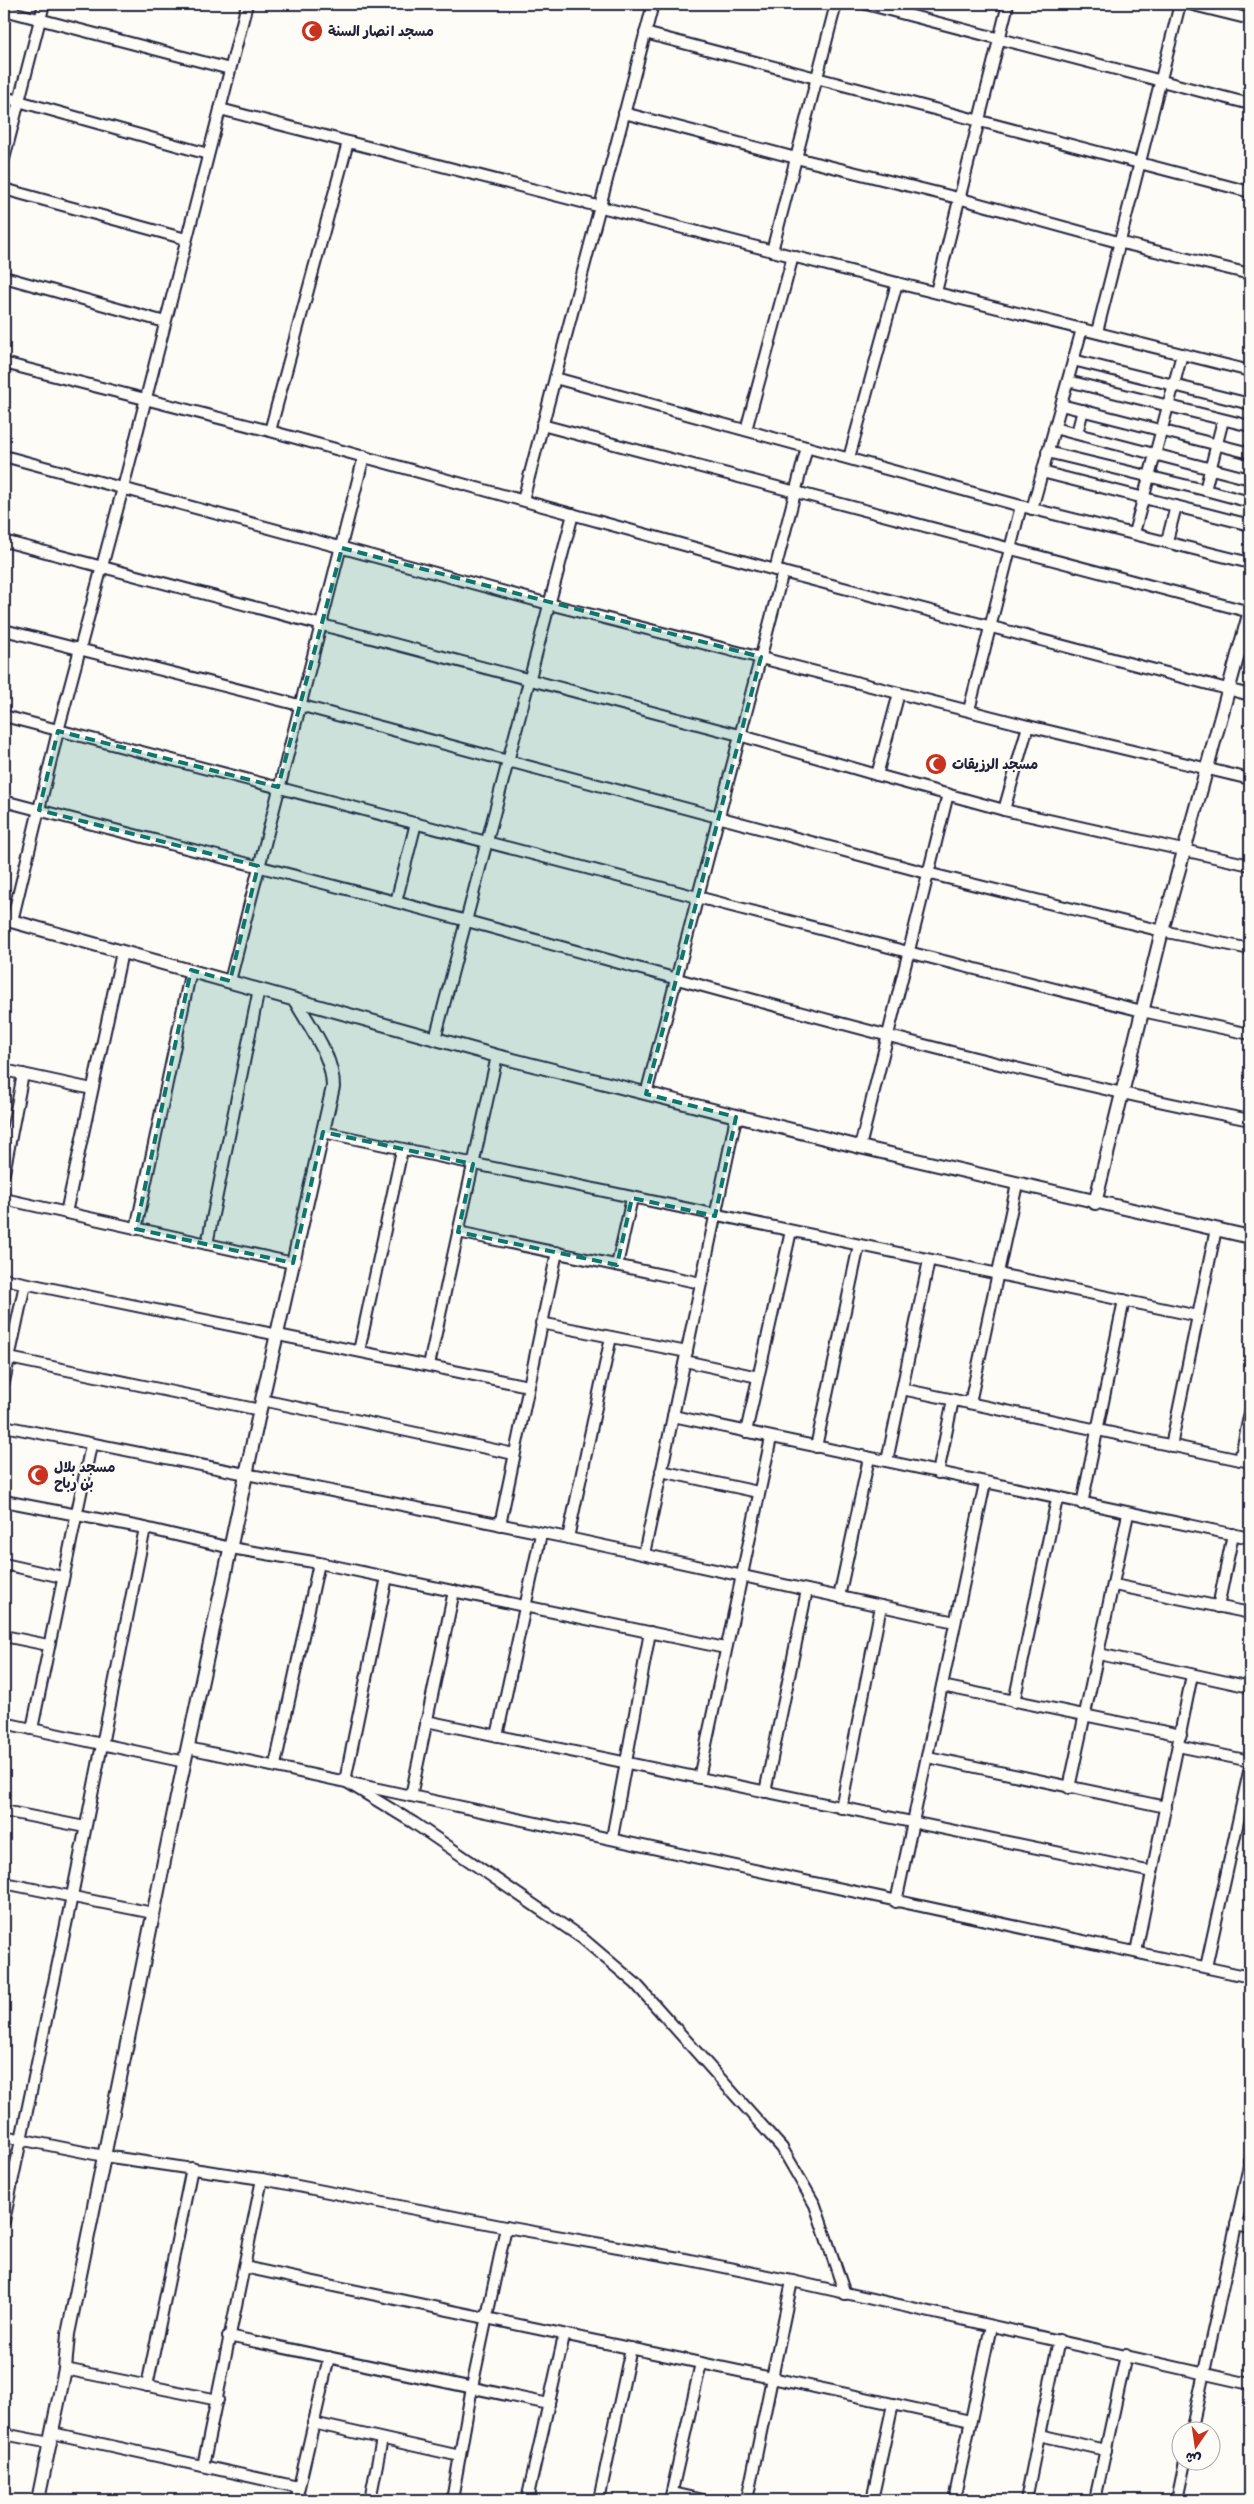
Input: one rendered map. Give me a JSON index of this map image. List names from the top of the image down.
{
  "places": {
    "mosque": ["مسجد انصار السنة", "مسجد الرزيقات", "مسجد بلال بن رباح"]
  },
  "north": "bottom"
}
